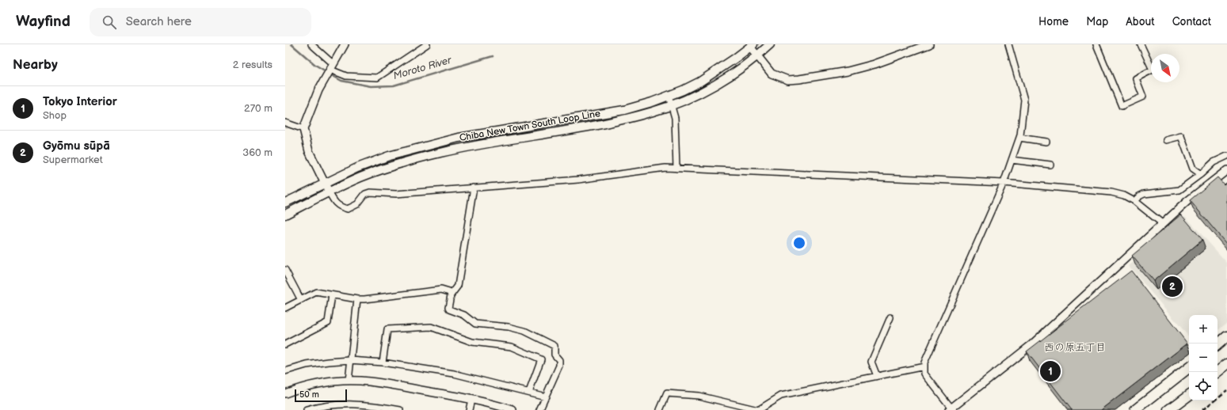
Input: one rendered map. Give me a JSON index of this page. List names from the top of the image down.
{
  "streets": {
    "main road": ["Chiba New Town South Loop Line"]
  },
  "districts": ["西の原五丁目"],
  "water": ["Moroto River"],
  "scale_bar": "50 m",
  "north": "bottom right",
  "page": {
    "header": "Wayfind",
    "search": "Search here",
    "nav": [
      "Home",
      "Map",
      "About",
      "Contact"
    ],
    "heading": ["Nearby", "2 results"],
    "list": [
      {
        "mark": "1",
        "name": "Tokyo Interior",
        "note": "Shop",
        "value": "270 m"
      },
      {
        "mark": "2",
        "name": "Gyōmu sūpā",
        "note": "Supermarket",
        "value": "360 m"
      }
    ],
    "pins": ["2", "1"],
    "map_buttons": ["+", "−"],
    "scale": "50 m"
  }
}
